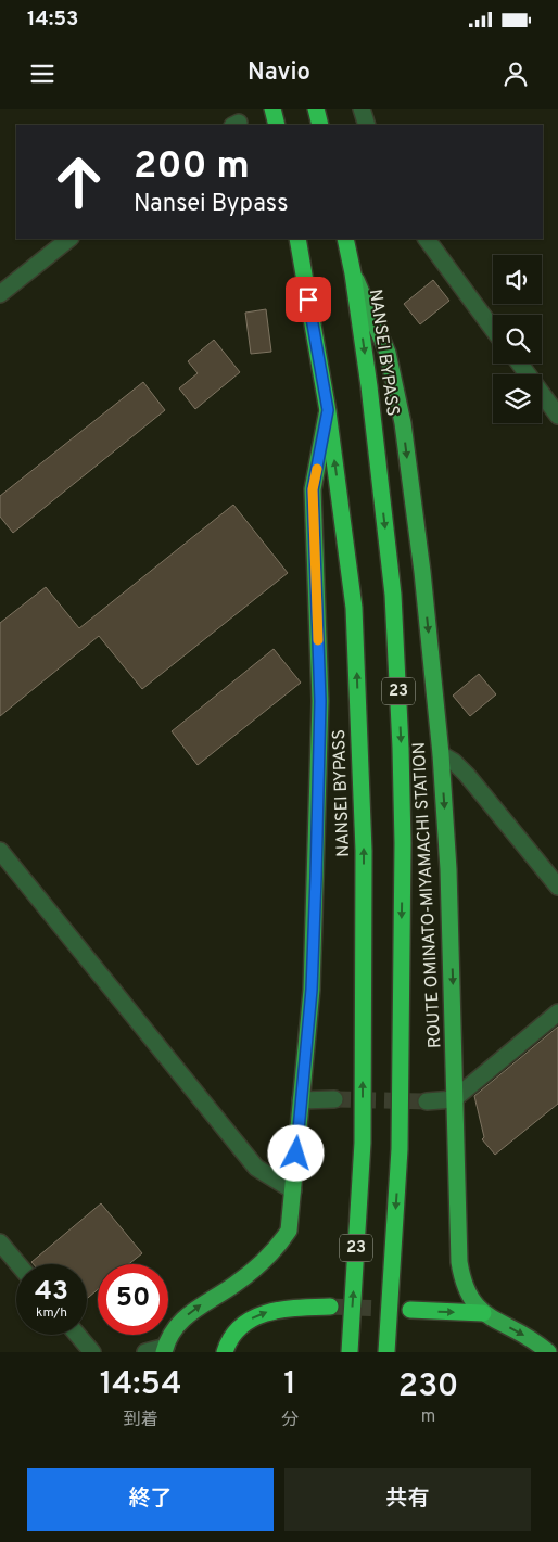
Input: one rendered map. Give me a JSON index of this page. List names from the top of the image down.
{
  "streets": {
    "highway": ["NANSEI BYPASS", "23"],
    "main road": ["ROUTE OMINATO-MIYAMACHI STATION"]
  },
  "crossings": [
    ["NANSEI BYPASS", "ROUTE OMINATO-MIYAMACHI STATION"]
  ],
  "page": {
    "status": "14:53",
    "header": "Navio",
    "turn": ["200 m", "Nansei Bypass"],
    "speed": "43 km/h",
    "limit": "50",
    "eta": [
      "14:54",
      "到着",
      "1",
      "分",
      "230",
      "m"
    ],
    "buttons": ["終了", "共有"]
  }
}
